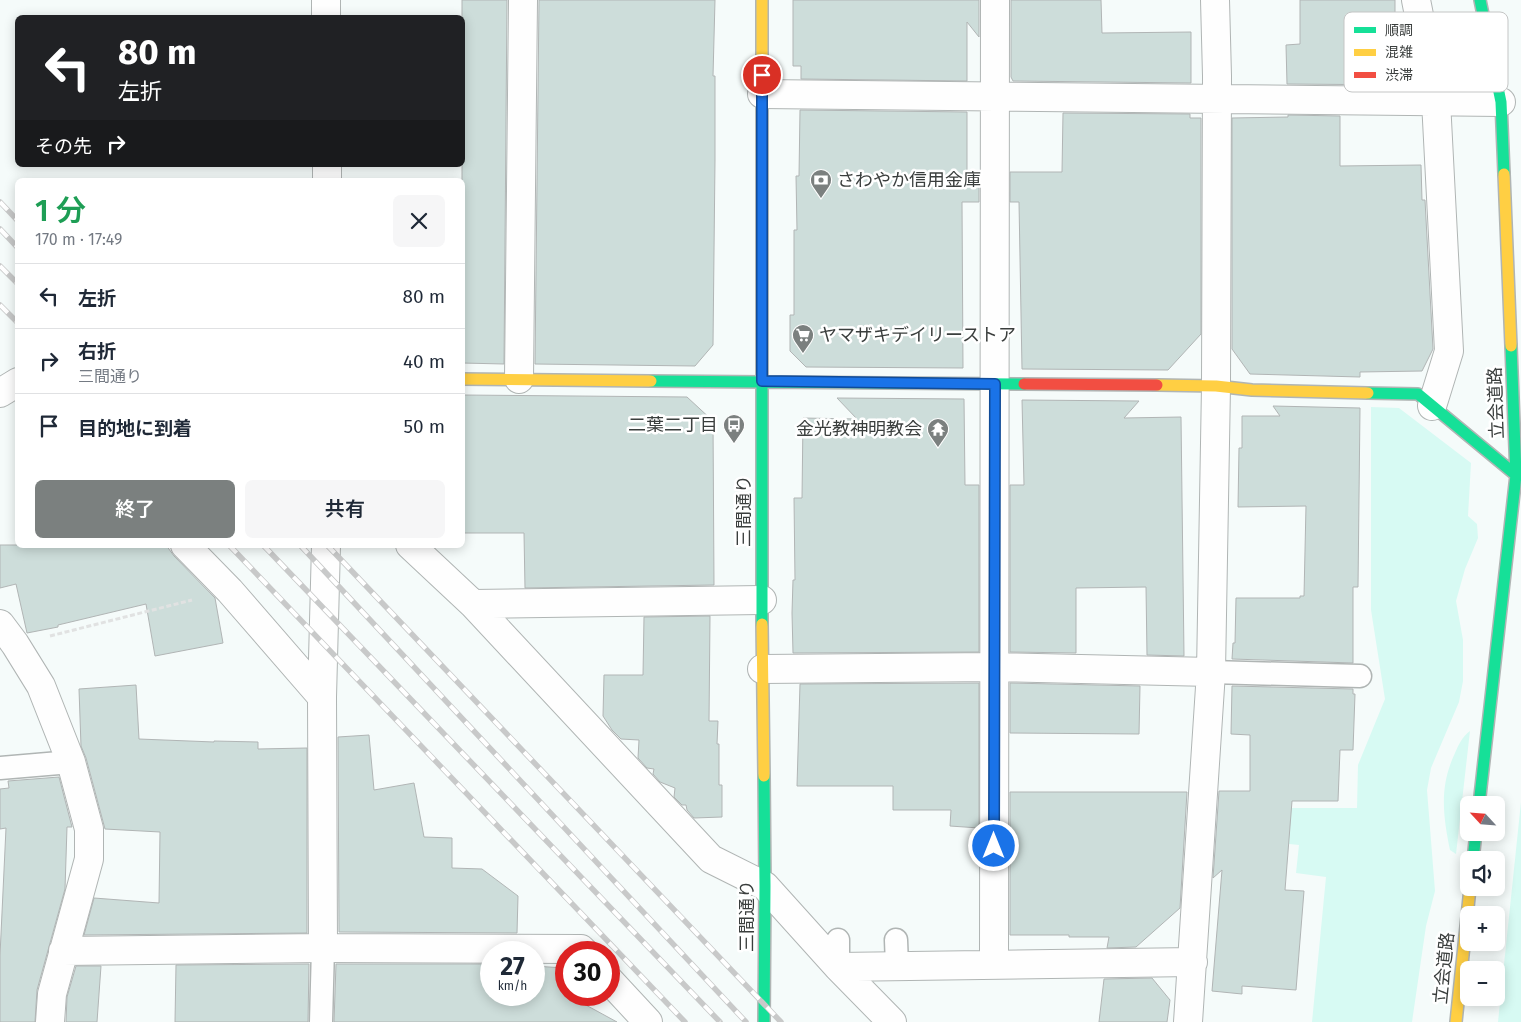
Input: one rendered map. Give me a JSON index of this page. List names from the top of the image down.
{
  "streets": {
    "street": ["立会道路", "三間通り"]
  },
  "places": {
    "bank": ["さわやか信用金庫"],
    "supermarket": ["ヤマザキデイリーストア"],
    "bus stop": ["二葉二丁目"],
    "temple": ["金光教神明教会"]
  },
  "legend": ["順調", "混雑", "渋滞"],
  "north": "top left",
  "page": {
    "turn": ["80 m", "左折"],
    "then": "その先",
    "heading": ["1 分", "170 m · 17:49"],
    "list": [
      {
        "name": "左折",
        "value": "80 m"
      },
      {
        "name": "右折",
        "note": "三間通り",
        "value": "40 m"
      },
      {
        "name": "目的地に到着",
        "value": "50 m"
      }
    ],
    "buttons": ["終了", "共有"],
    "map_buttons": ["+", "−"],
    "speed": "27 km/h",
    "limit": "30"
  }
}
